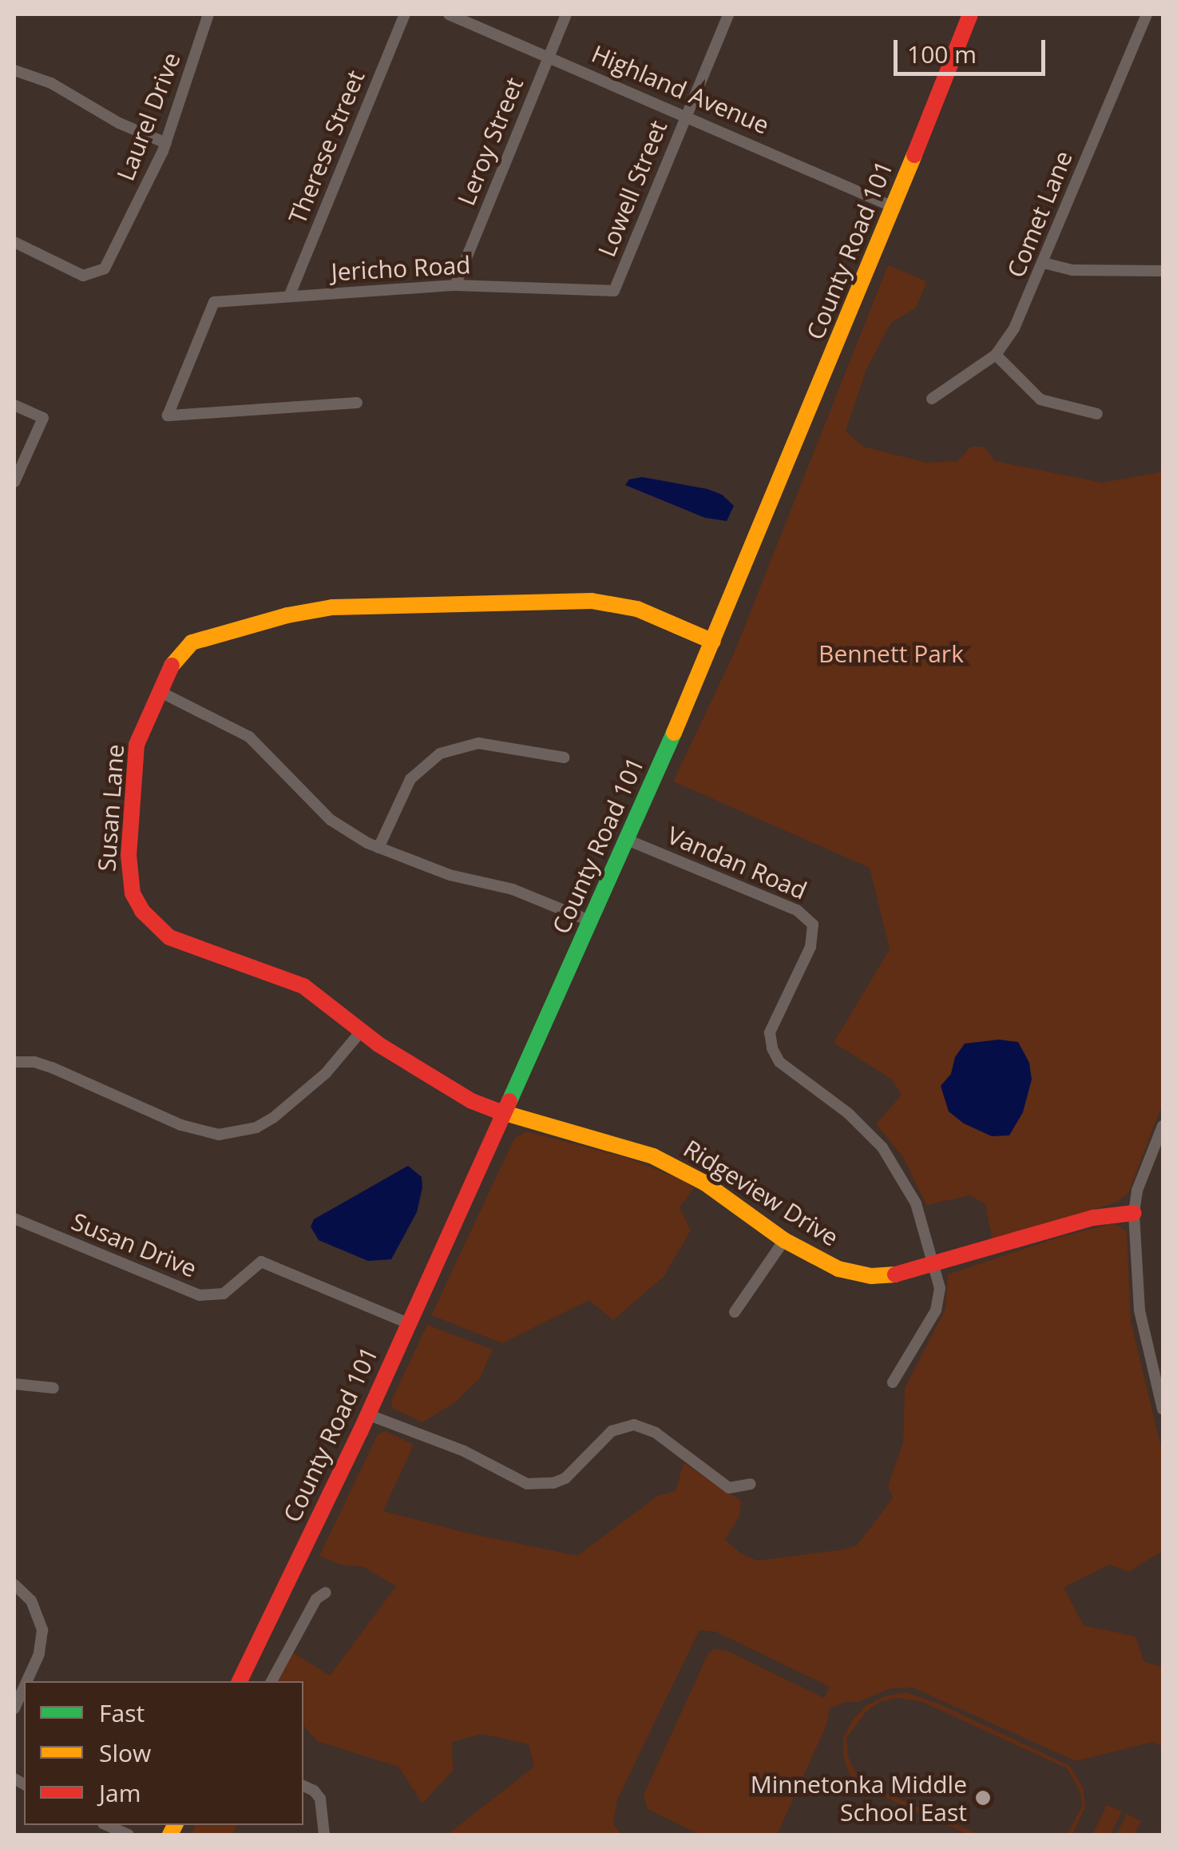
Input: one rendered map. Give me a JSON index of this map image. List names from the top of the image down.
{
  "streets": {
    "street": [
      "Highland Avenue",
      "Laurel Drive",
      "Leroy Street",
      "Therese Street",
      "Lowell Street",
      "Comet Lane",
      "County Road 101",
      "Jericho Road",
      "Susan Lane",
      "Vandan Road",
      "Ridgeview Drive",
      "Susan Drive"
    ]
  },
  "crossings": [
    ["Highland Avenue", "Leroy Street"],
    ["Highland Avenue", "Lowell Street"],
    ["Highland Avenue", "County Road 101"],
    ["Leroy Street", "Jericho Road"],
    ["Therese Street", "Jericho Road"],
    ["Lowell Street", "Jericho Road"],
    ["County Road 101", "Susan Lane"],
    ["County Road 101", "Vandan Road"],
    ["County Road 101", "Ridgeview Drive"],
    ["County Road 101", "Susan Drive"],
    ["Susan Lane", "Ridgeview Drive"],
    ["Vandan Road", "Ridgeview Drive"]
  ],
  "parks": ["Bennett Park"],
  "places": ["Minnetonka Middle School East"],
  "legend": ["Fast", "Slow", "Jam"],
  "scale_bar": "100 m"
}
